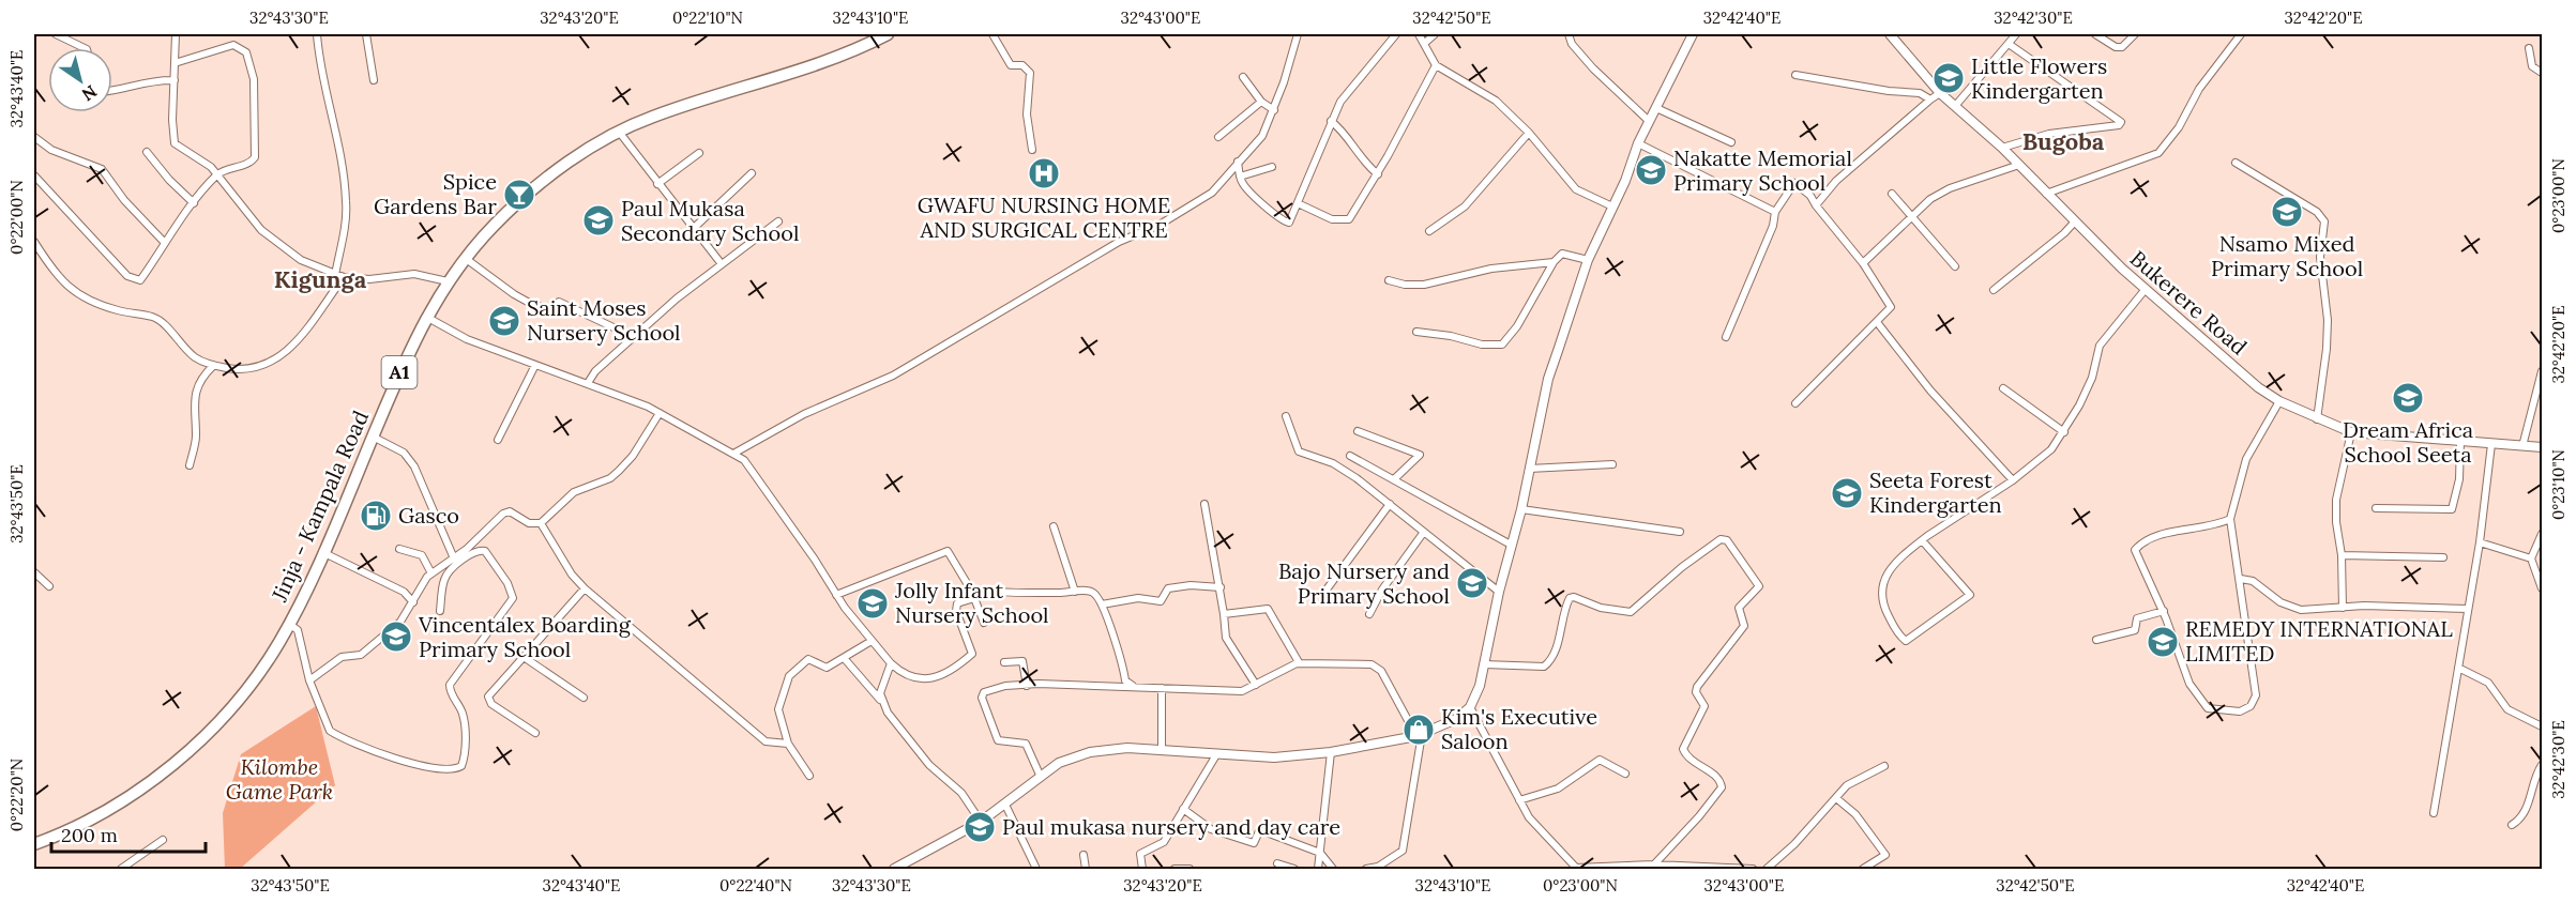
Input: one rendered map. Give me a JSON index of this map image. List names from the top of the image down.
{
  "streets": {
    "highway": ["A1", "Jinja - Kampala Road"],
    "street": ["Bukerere Road"]
  },
  "districts": ["Bugoba", "Kigunga"],
  "parks": ["Kilombe Game Park"],
  "places": {
    "school or university": [
      "Little Flowers Kindergarten",
      "Nakatte Memorial Primary School",
      "Nsamo Mixed Primary School",
      "Paul Mukasa Secondary School",
      "Saint Moses Nursery School",
      "Dream Africa School Seeta",
      "Seeta Forest Kindergarten",
      "Bajo Nursery and Primary School",
      "Jolly Infant Nursery School",
      "Vincentalex Boarding Primary School",
      "REMEDY INTERNATIONAL LIMITED",
      "Paul mukasa nursery and day care"
    ],
    "hospital": ["GWAFU NURSING HOME AND SURGICAL CENTRE"],
    "bar": ["Spice Gardens Bar"],
    "fuel station": ["Gasco"],
    "shop": ["Kim's Executive Saloon"]
  },
  "scale_bar": "200 m",
  "north": "bottom right",
  "coordinates": [
    "32°43'30\"E",
    "32°43'20\"E",
    "0°22'10\"N",
    "32°43'10\"E",
    "32°43'00\"E",
    "32°42'50\"E",
    "32°42'40\"E",
    "32°42'30\"E",
    "32°42'20\"E",
    "32°43'40\"E",
    "0°23'00\"N",
    "0°22'00\"N",
    "0°23'10\"N",
    "32°43'50\"E",
    "0°22'20\"N",
    "0°22'40\"N"
  ]
}
